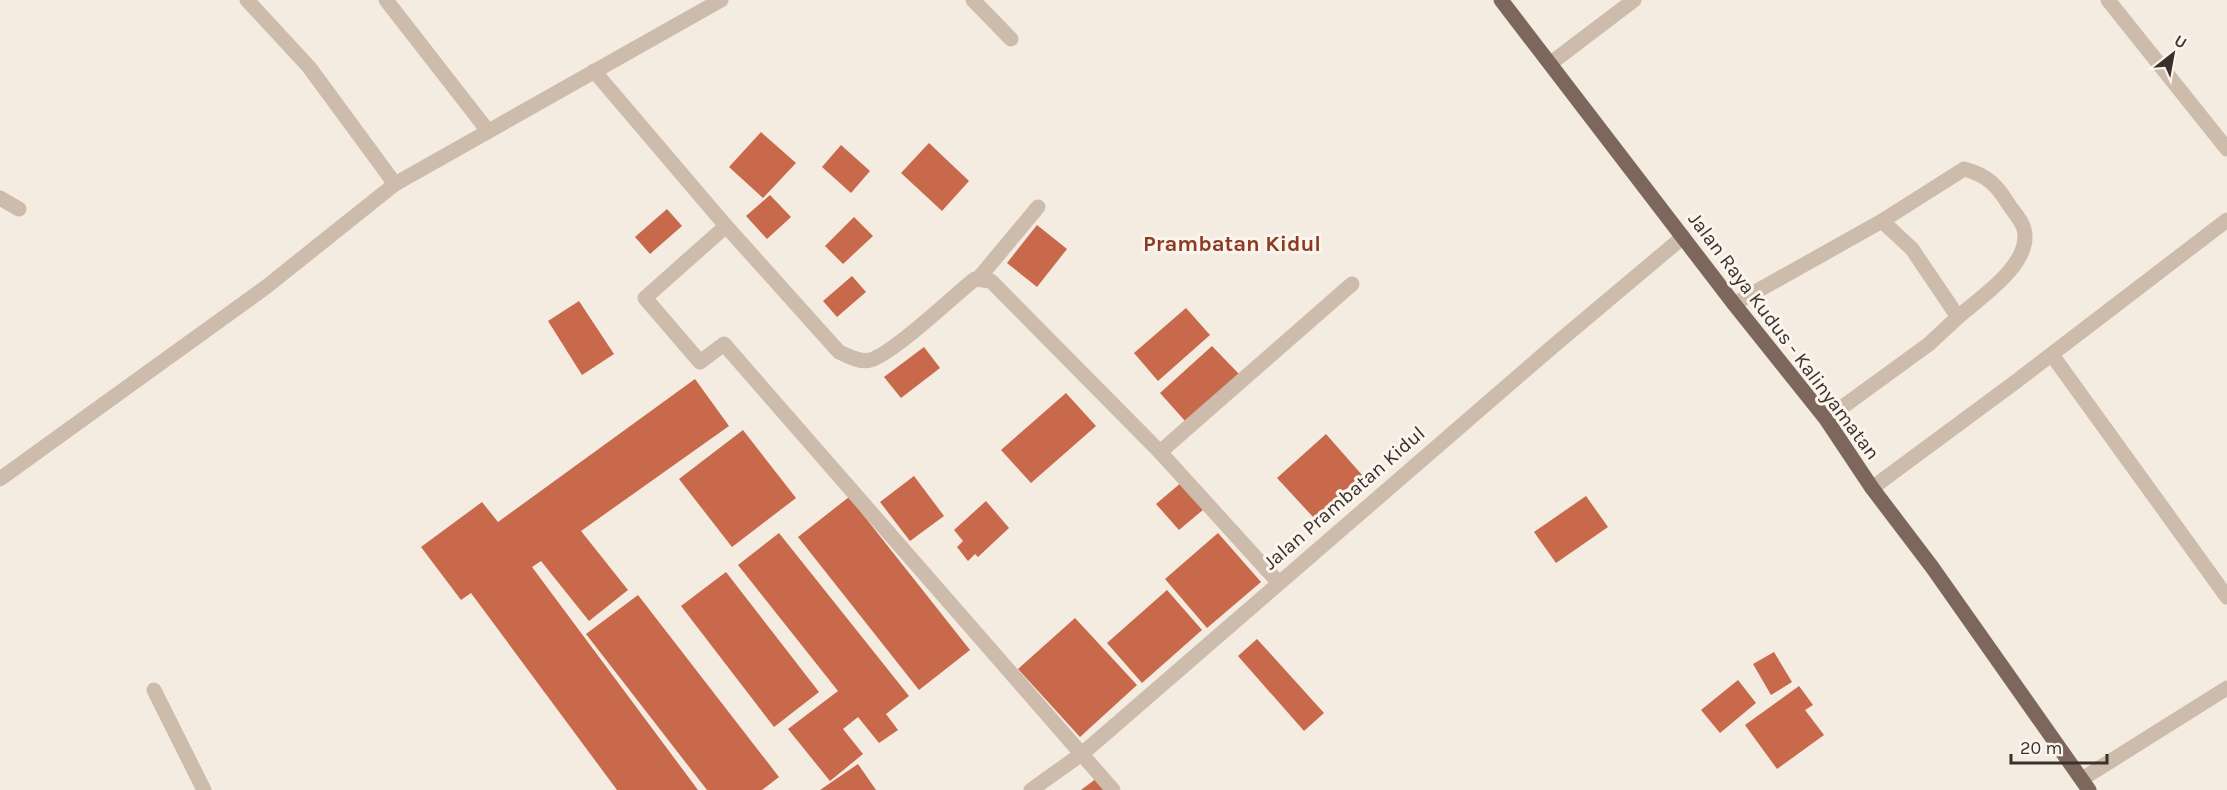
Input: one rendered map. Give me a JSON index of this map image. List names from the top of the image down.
{
  "streets": {
    "main road": ["Jalan Raya Kudus - Kalinyamatan"],
    "street": ["Jalan Prambatan Kidul"]
  },
  "crossings": [
    ["Jalan Raya Kudus - Kalinyamatan", "Jalan Prambatan Kidul"]
  ],
  "districts": ["Prambatan Kidul"],
  "scale_bar": "20 m",
  "north": "top right"
}
